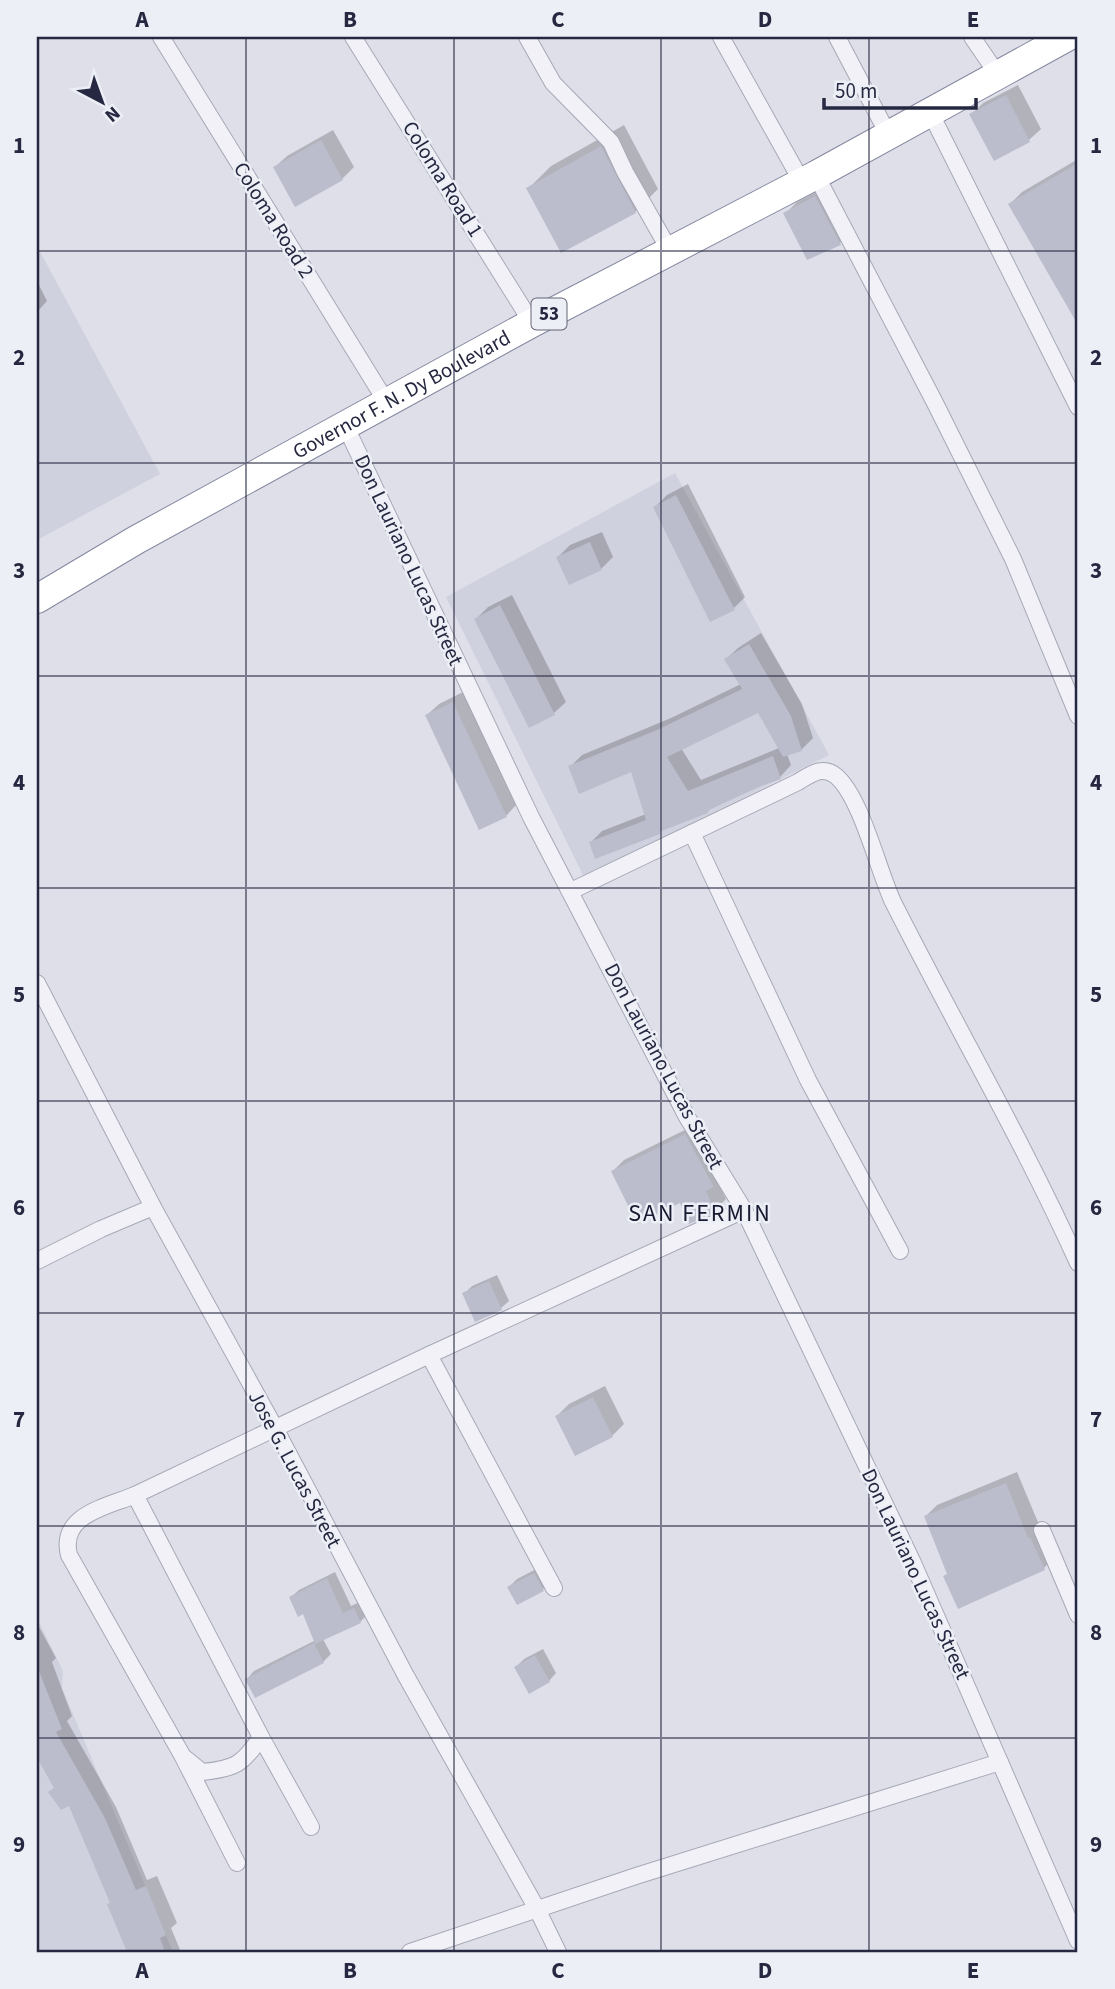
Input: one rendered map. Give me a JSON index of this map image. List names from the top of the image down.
{
  "streets": {
    "highway": ["53", "Governor F. N. Dy Boulevard"],
    "street": [
      "Coloma Road 1",
      "Coloma Road 2",
      "Don Lauriano Lucas Street",
      "Jose G. Lucas Street"
    ]
  },
  "crossings": [
    ["Coloma Road 1", "Governor F. N. Dy Boulevard"],
    ["Coloma Road 2", "Governor F. N. Dy Boulevard"],
    ["Governor F. N. Dy Boulevard", "Don Lauriano Lucas Street"]
  ],
  "districts": ["SAN FERMIN"],
  "scale_bar": "50 m",
  "north": "bottom right",
  "grid": {
    "columns": [
      "A",
      "B",
      "C",
      "D",
      "E"
    ],
    "rows": [
      "1",
      "2",
      "3",
      "4",
      "5",
      "6",
      "7",
      "8",
      "9"
    ]
  }
}
